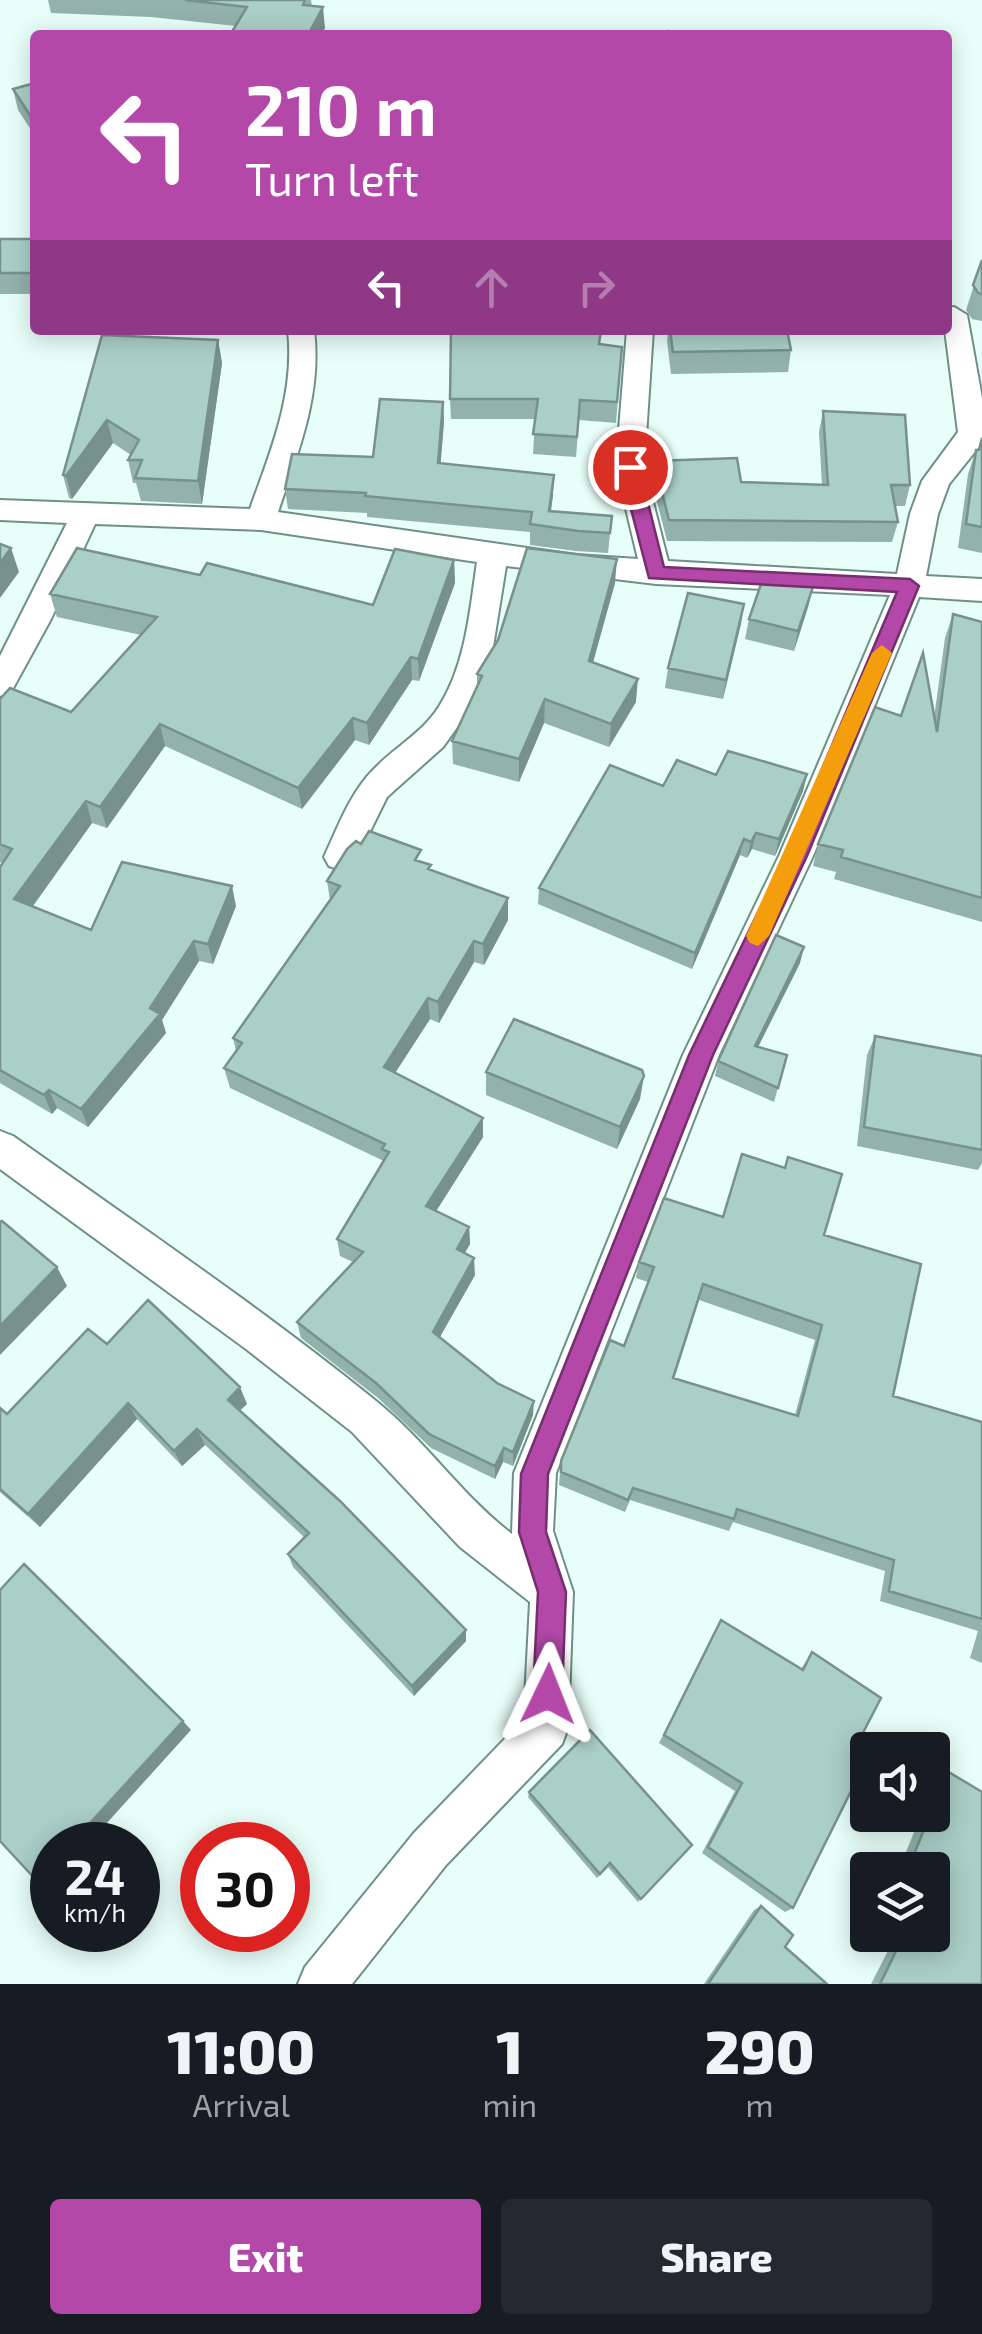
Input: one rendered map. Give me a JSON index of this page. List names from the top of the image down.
{
  "page": {
    "turn": ["210 m", "Turn left"],
    "speed": "24 km/h",
    "limit": "30",
    "eta": [
      "11:00",
      "Arrival",
      "1",
      "min",
      "290",
      "m"
    ],
    "buttons": ["Exit", "Share"]
  }
}
